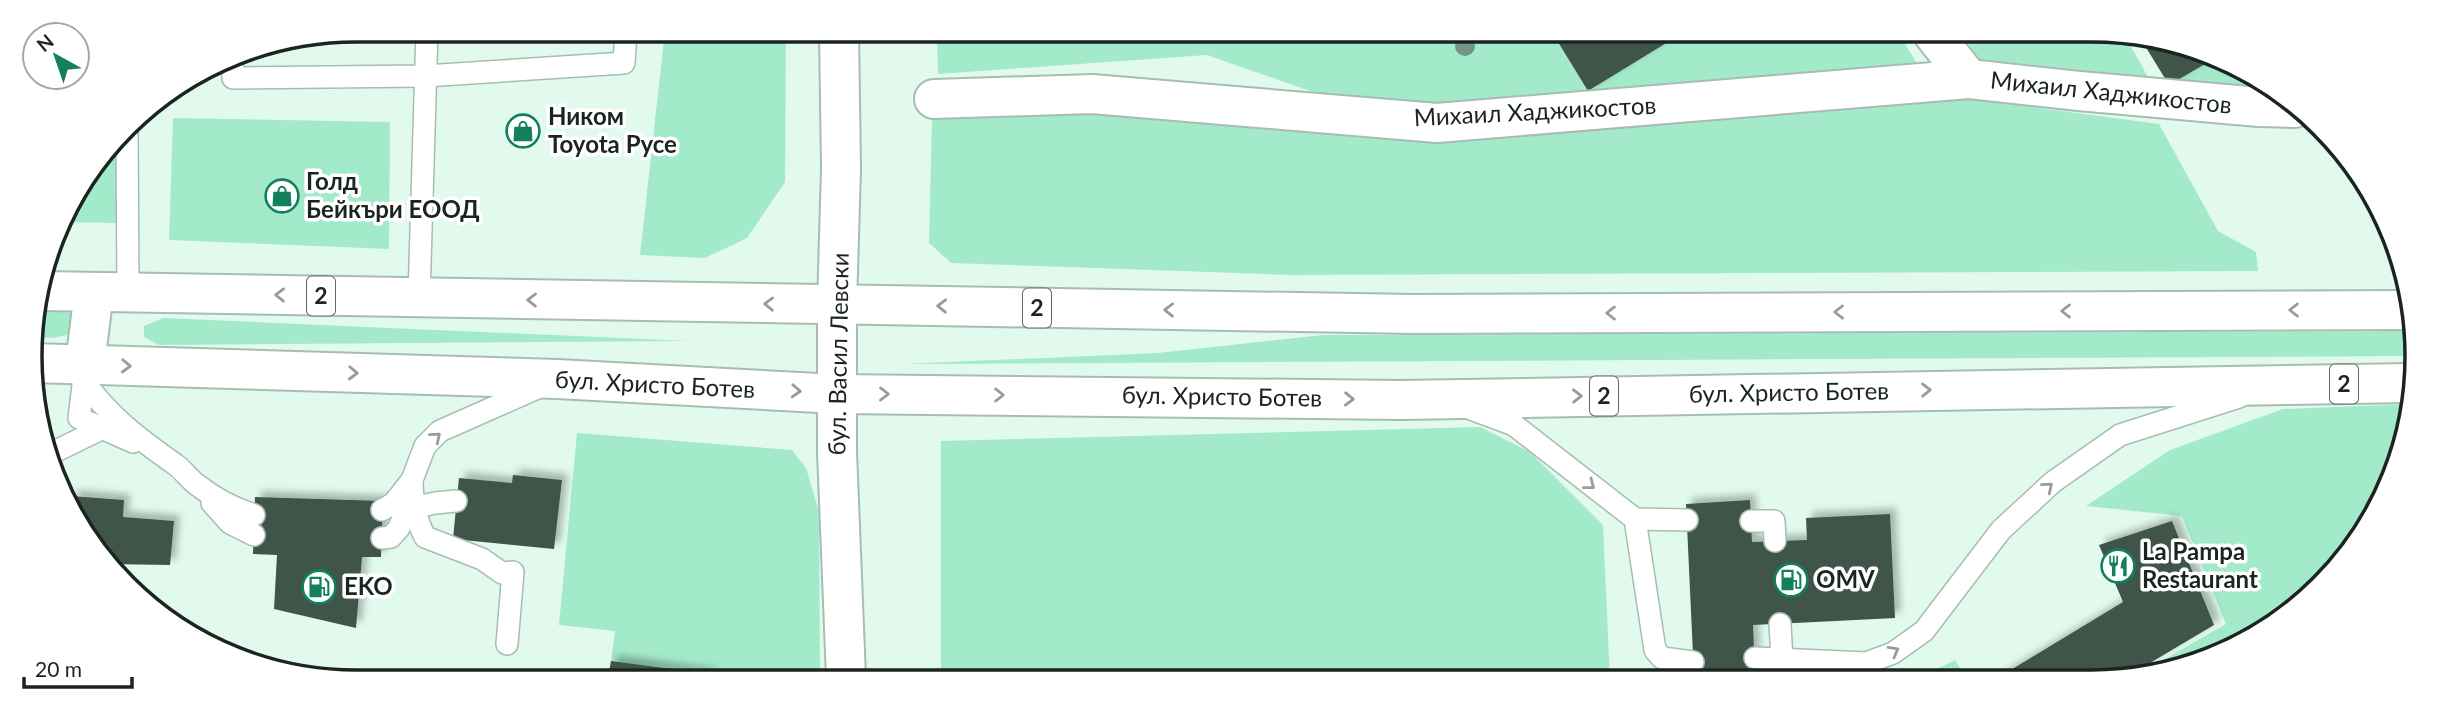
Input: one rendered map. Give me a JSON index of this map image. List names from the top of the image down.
{
  "streets": {
    "main road": [
      "Михаил Хаджикостов",
      "2",
      "бул. Васил Левски",
      "бул. Христо Ботев"
    ]
  },
  "crossings": [
    ["2", "бул. Васил Левски"],
    ["бул. Васил Левски", "бул. Христо Ботев"]
  ],
  "places": {
    "shop": ["Ником Toyota Русе", "Голд Бейкъри ЕООД"],
    "restaurant": ["La Pampa Restaurant"],
    "fuel station": ["OMV", "EKO"]
  },
  "scale_bar": "20 m",
  "north": "top left"
}
